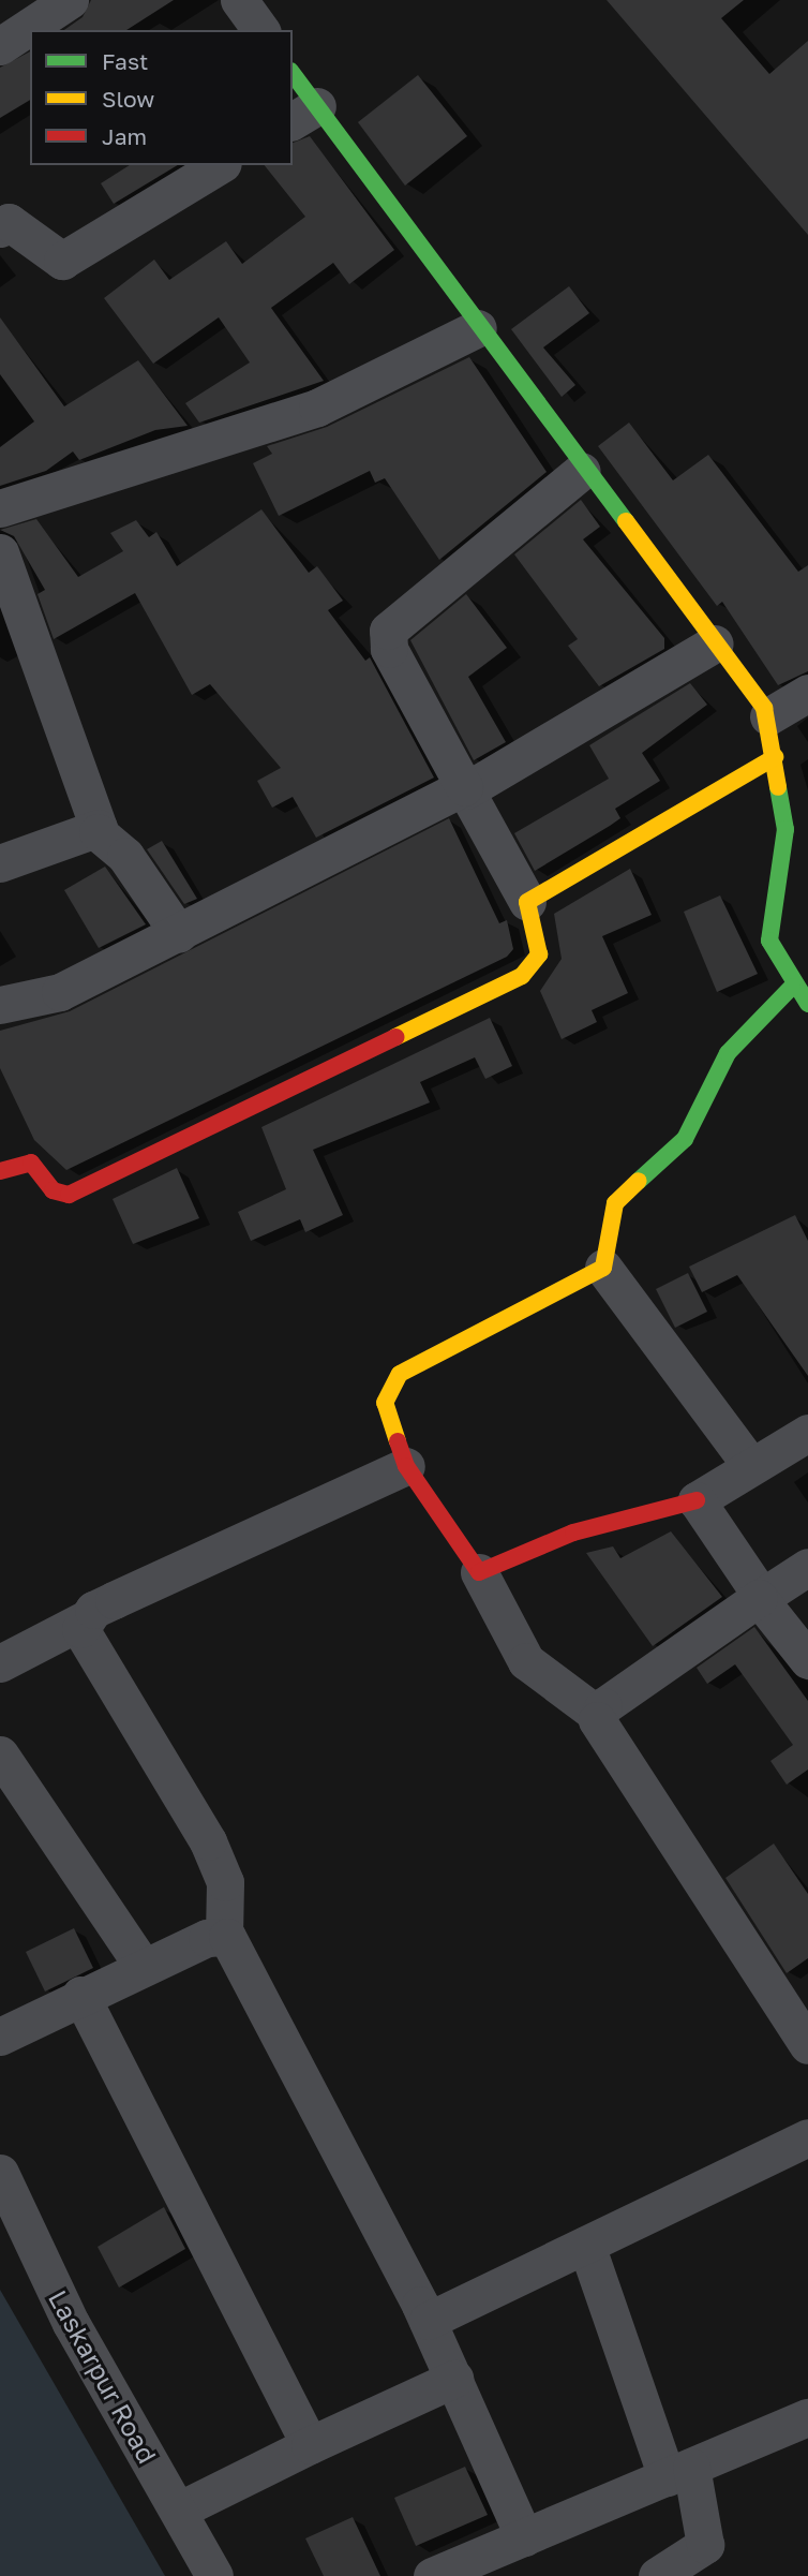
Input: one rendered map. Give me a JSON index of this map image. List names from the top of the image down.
{
  "streets": {
    "street": ["Laskarpur Road"]
  },
  "legend": ["Fast", "Slow", "Jam"]
}
